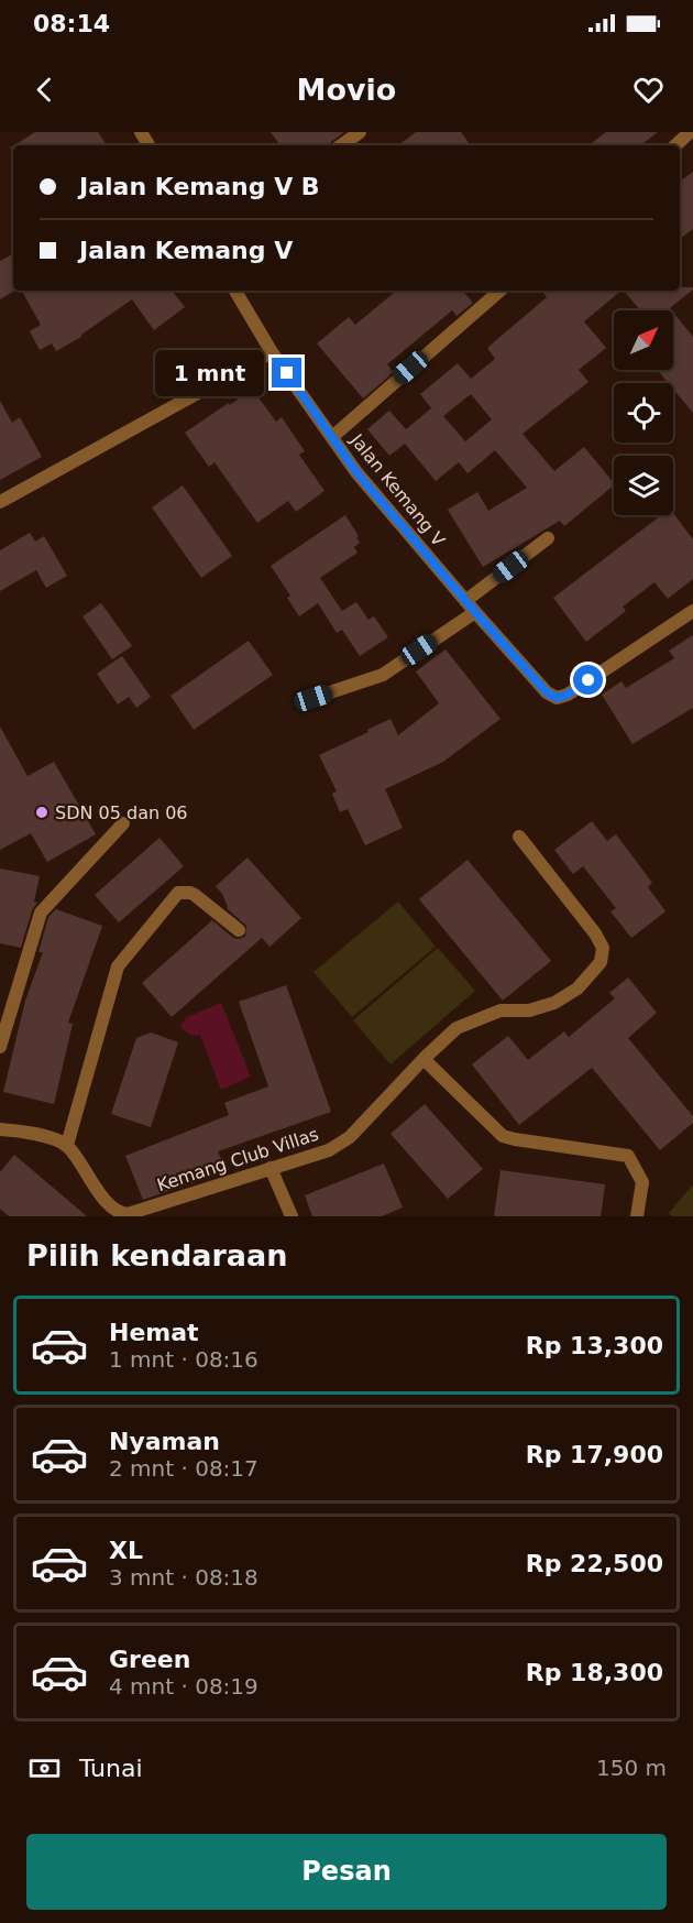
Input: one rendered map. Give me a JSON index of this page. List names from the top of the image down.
{
  "streets": {
    "street": ["Jalan Kemang V", "Kemang Club Villas"]
  },
  "places": ["SDN 05 dan 06"],
  "north": "top right",
  "page": {
    "status": "08:14",
    "header": "Movio",
    "banner": ["Jalan Kemang V B", "Jalan Kemang V"],
    "bubble": "1 mnt",
    "heading": "Pilih kendaraan",
    "list": [
      {
        "name": "Hemat",
        "note": "1 mnt · 08:16",
        "value": "Rp 13,300"
      },
      {
        "name": "Nyaman",
        "note": "2 mnt · 08:17",
        "value": "Rp 17,900"
      },
      {
        "name": "XL",
        "note": "3 mnt · 08:18",
        "value": "Rp 22,500"
      },
      {
        "name": "Green",
        "note": "4 mnt · 08:19",
        "value": "Rp 18,300"
      }
    ],
    "pay": ["Tunai", "150 m"],
    "buttons": "Pesan"
  }
}
